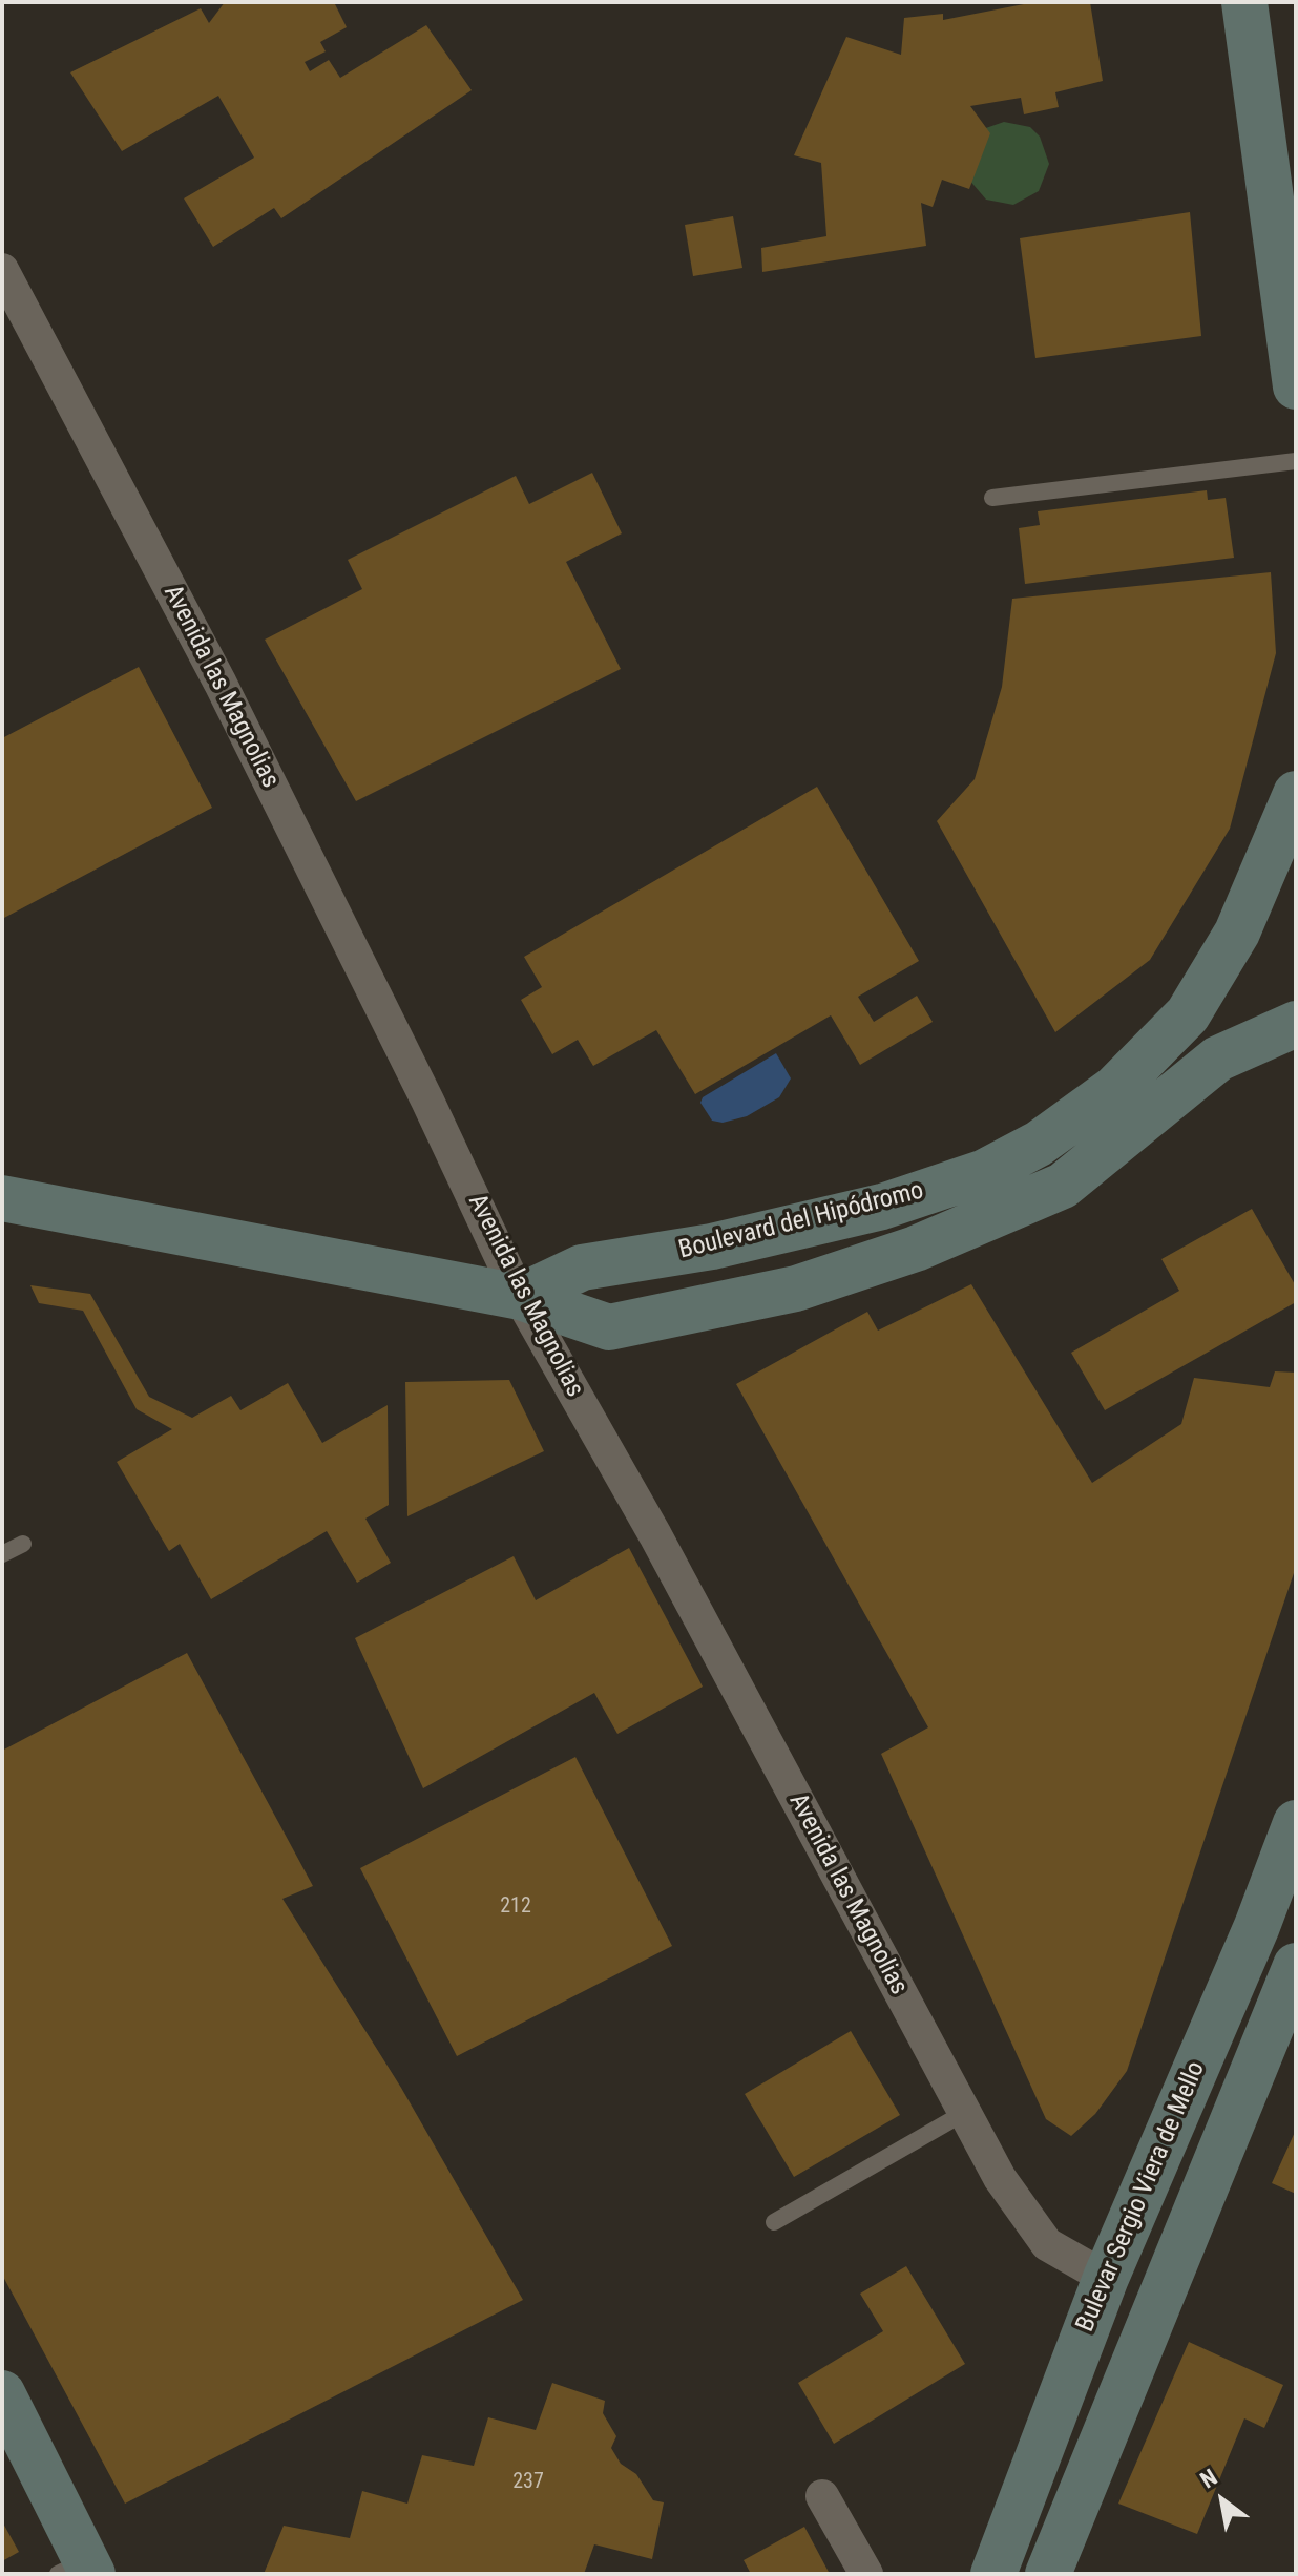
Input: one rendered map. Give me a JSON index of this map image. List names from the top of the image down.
{
  "streets": {
    "street": ["Avenida las Magnolias", "Boulevard del Hipódromo", "Bulevar Sergio Viera de Mello"]
  },
  "crossings": [
    ["Avenida las Magnolias", "Boulevard del Hipódromo"],
    ["Avenida las Magnolias", "Bulevar Sergio Viera de Mello"]
  ],
  "house_numbers": ["212", "237"],
  "north": "top left"
}
